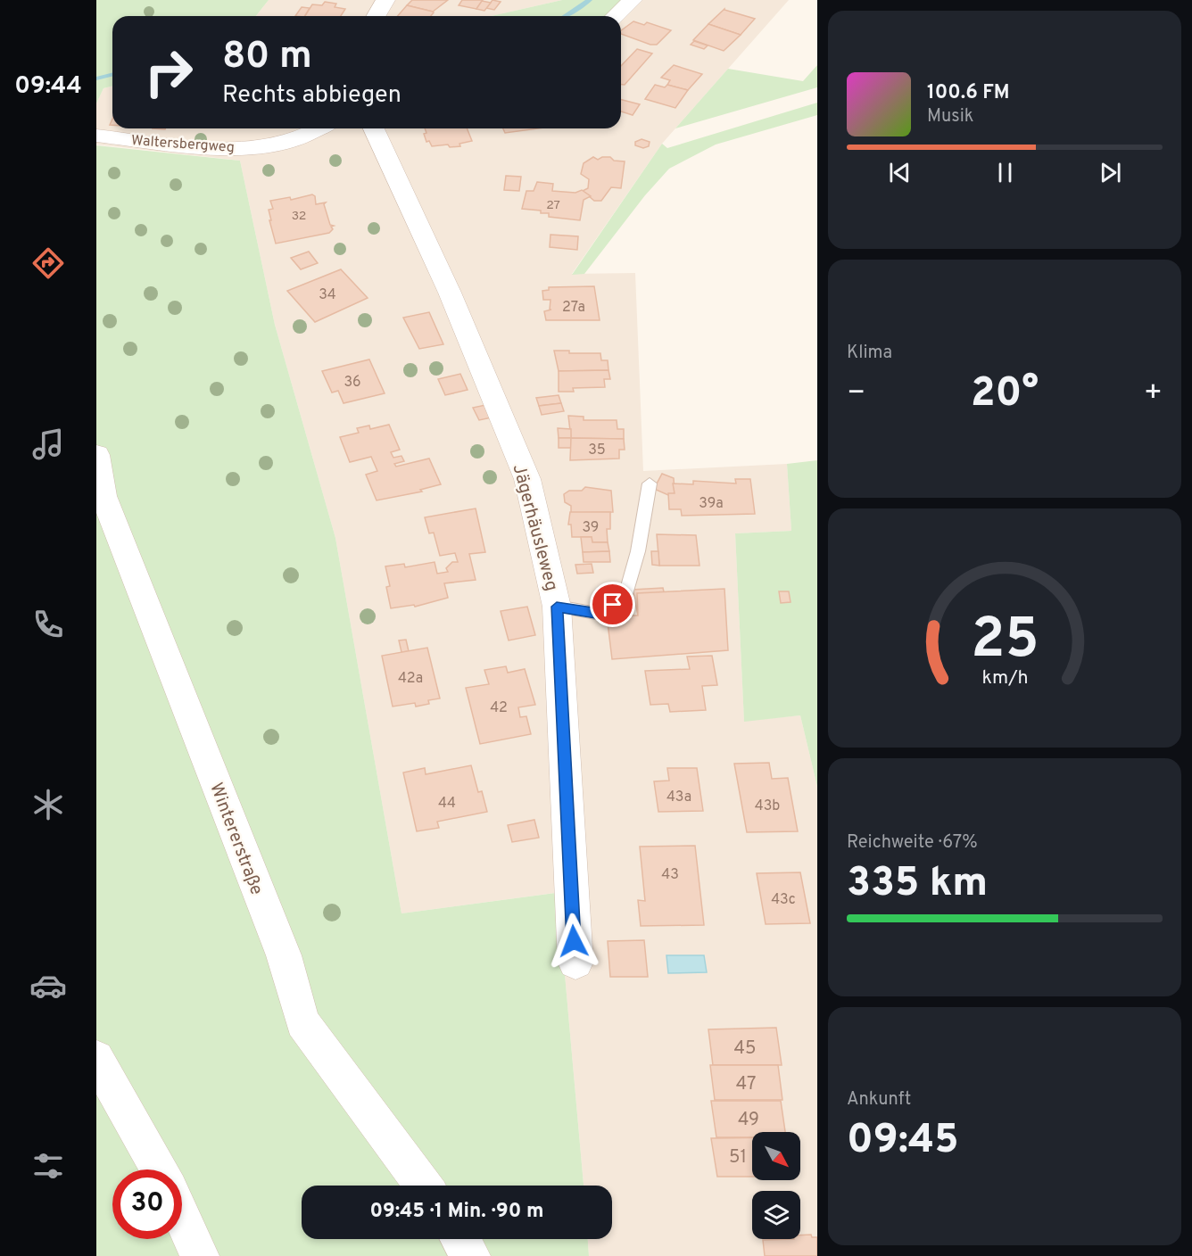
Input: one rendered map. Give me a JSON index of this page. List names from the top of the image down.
{
  "streets": {
    "street": ["Waltersbergweg", "Jägerhäusleweg", "Wintererstraße"]
  },
  "house_numbers": [
    "27",
    "32",
    "34",
    "27a",
    "36",
    "35",
    "39a",
    "39",
    "42a",
    "42",
    "43a",
    "44",
    "43b",
    "43",
    "43c",
    "45",
    "47",
    "49",
    "51"
  ],
  "north": "bottom right",
  "page": {
    "tabs": "09:44",
    "turn": ["80 m", "Rechts abbiegen"],
    "song": ["100.6 FM", "Musik"],
    "tile": [
      "Klima",
      ["Reichweite · 67%", "335 km"],
      ["Ankunft", "09:45"]
    ],
    "heat": ["−", "20°", "+"],
    "limit": "30",
    "trip": "09:45 · 1 Min. · 90 m",
    "gauge": ["25", "km/h"]
  }
}
